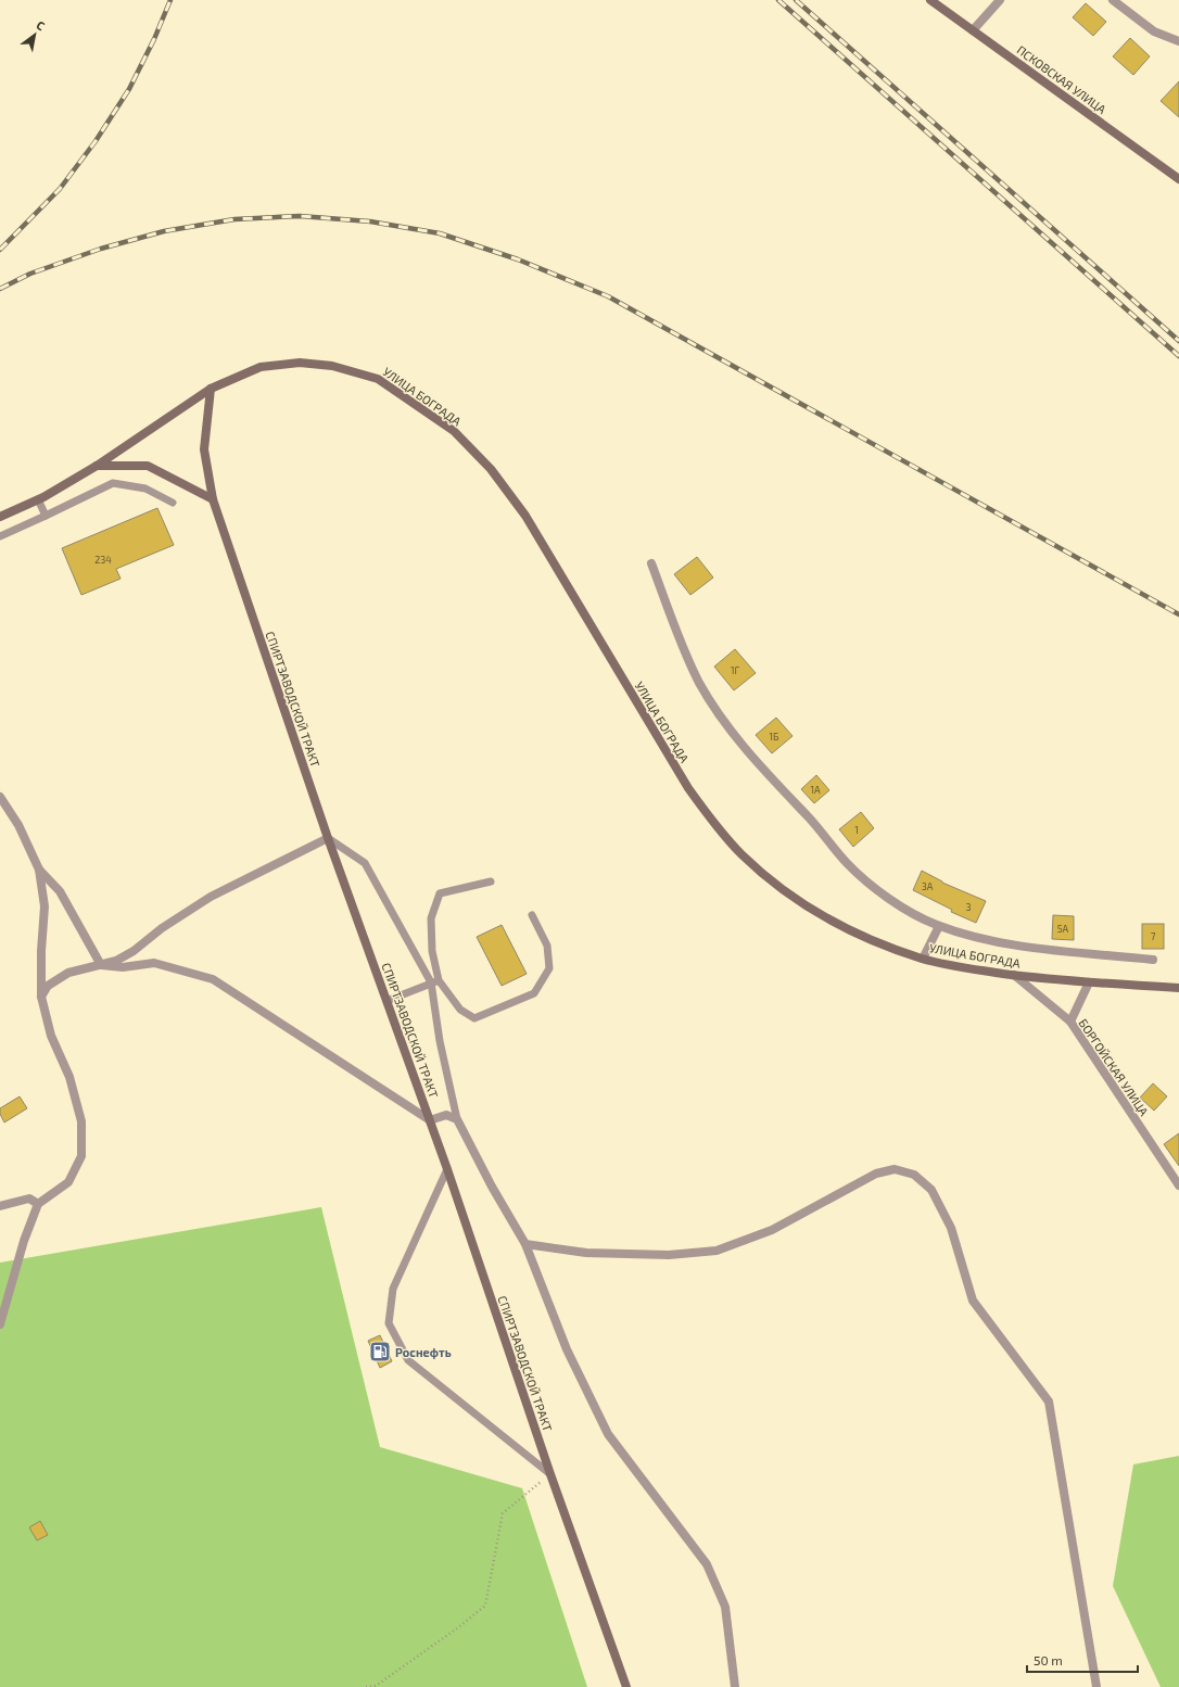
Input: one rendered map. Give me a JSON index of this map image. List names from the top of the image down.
{
  "streets": {
    "main road": ["ПСКОВСКАЯ УЛИЦА", "УЛИЦА БОГРАДА", "СПИРТЗАВОДСКОЙ ТРАКТ"],
    "street": ["БОРГОЙСКАЯ УЛИЦА"]
  },
  "crossings": [
    ["УЛИЦА БОГРАДА", "СПИРТЗАВОДСКОЙ ТРАКТ"],
    ["УЛИЦА БОГРАДА", "БОРГОЙСКАЯ УЛИЦА"]
  ],
  "places": {
    "fuel station": ["Роснефть"]
  },
  "house_numbers": [
    "234",
    "1Г",
    "1Б",
    "1А",
    "1",
    "3А",
    "3",
    "5А",
    "7"
  ],
  "scale_bar": "50 m",
  "north": "top right"
}
